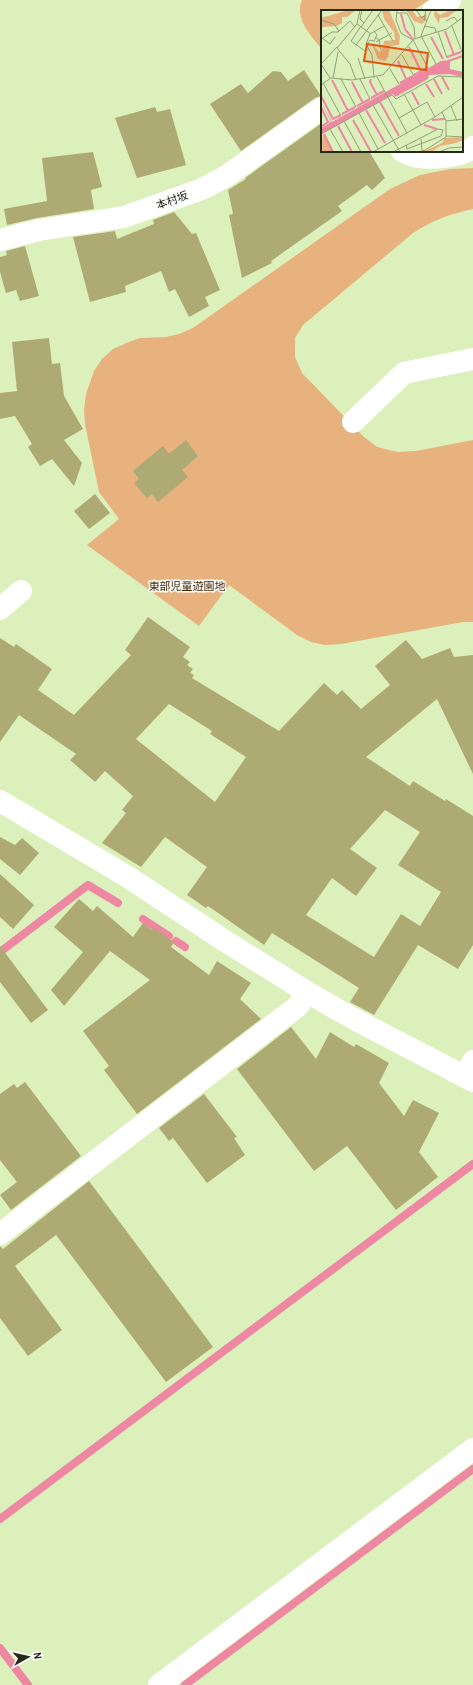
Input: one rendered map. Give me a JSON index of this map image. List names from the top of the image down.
{
  "streets": {
    "street": ["本村坂"]
  },
  "parks": ["東部児童遊園地"],
  "north": "right"
}
